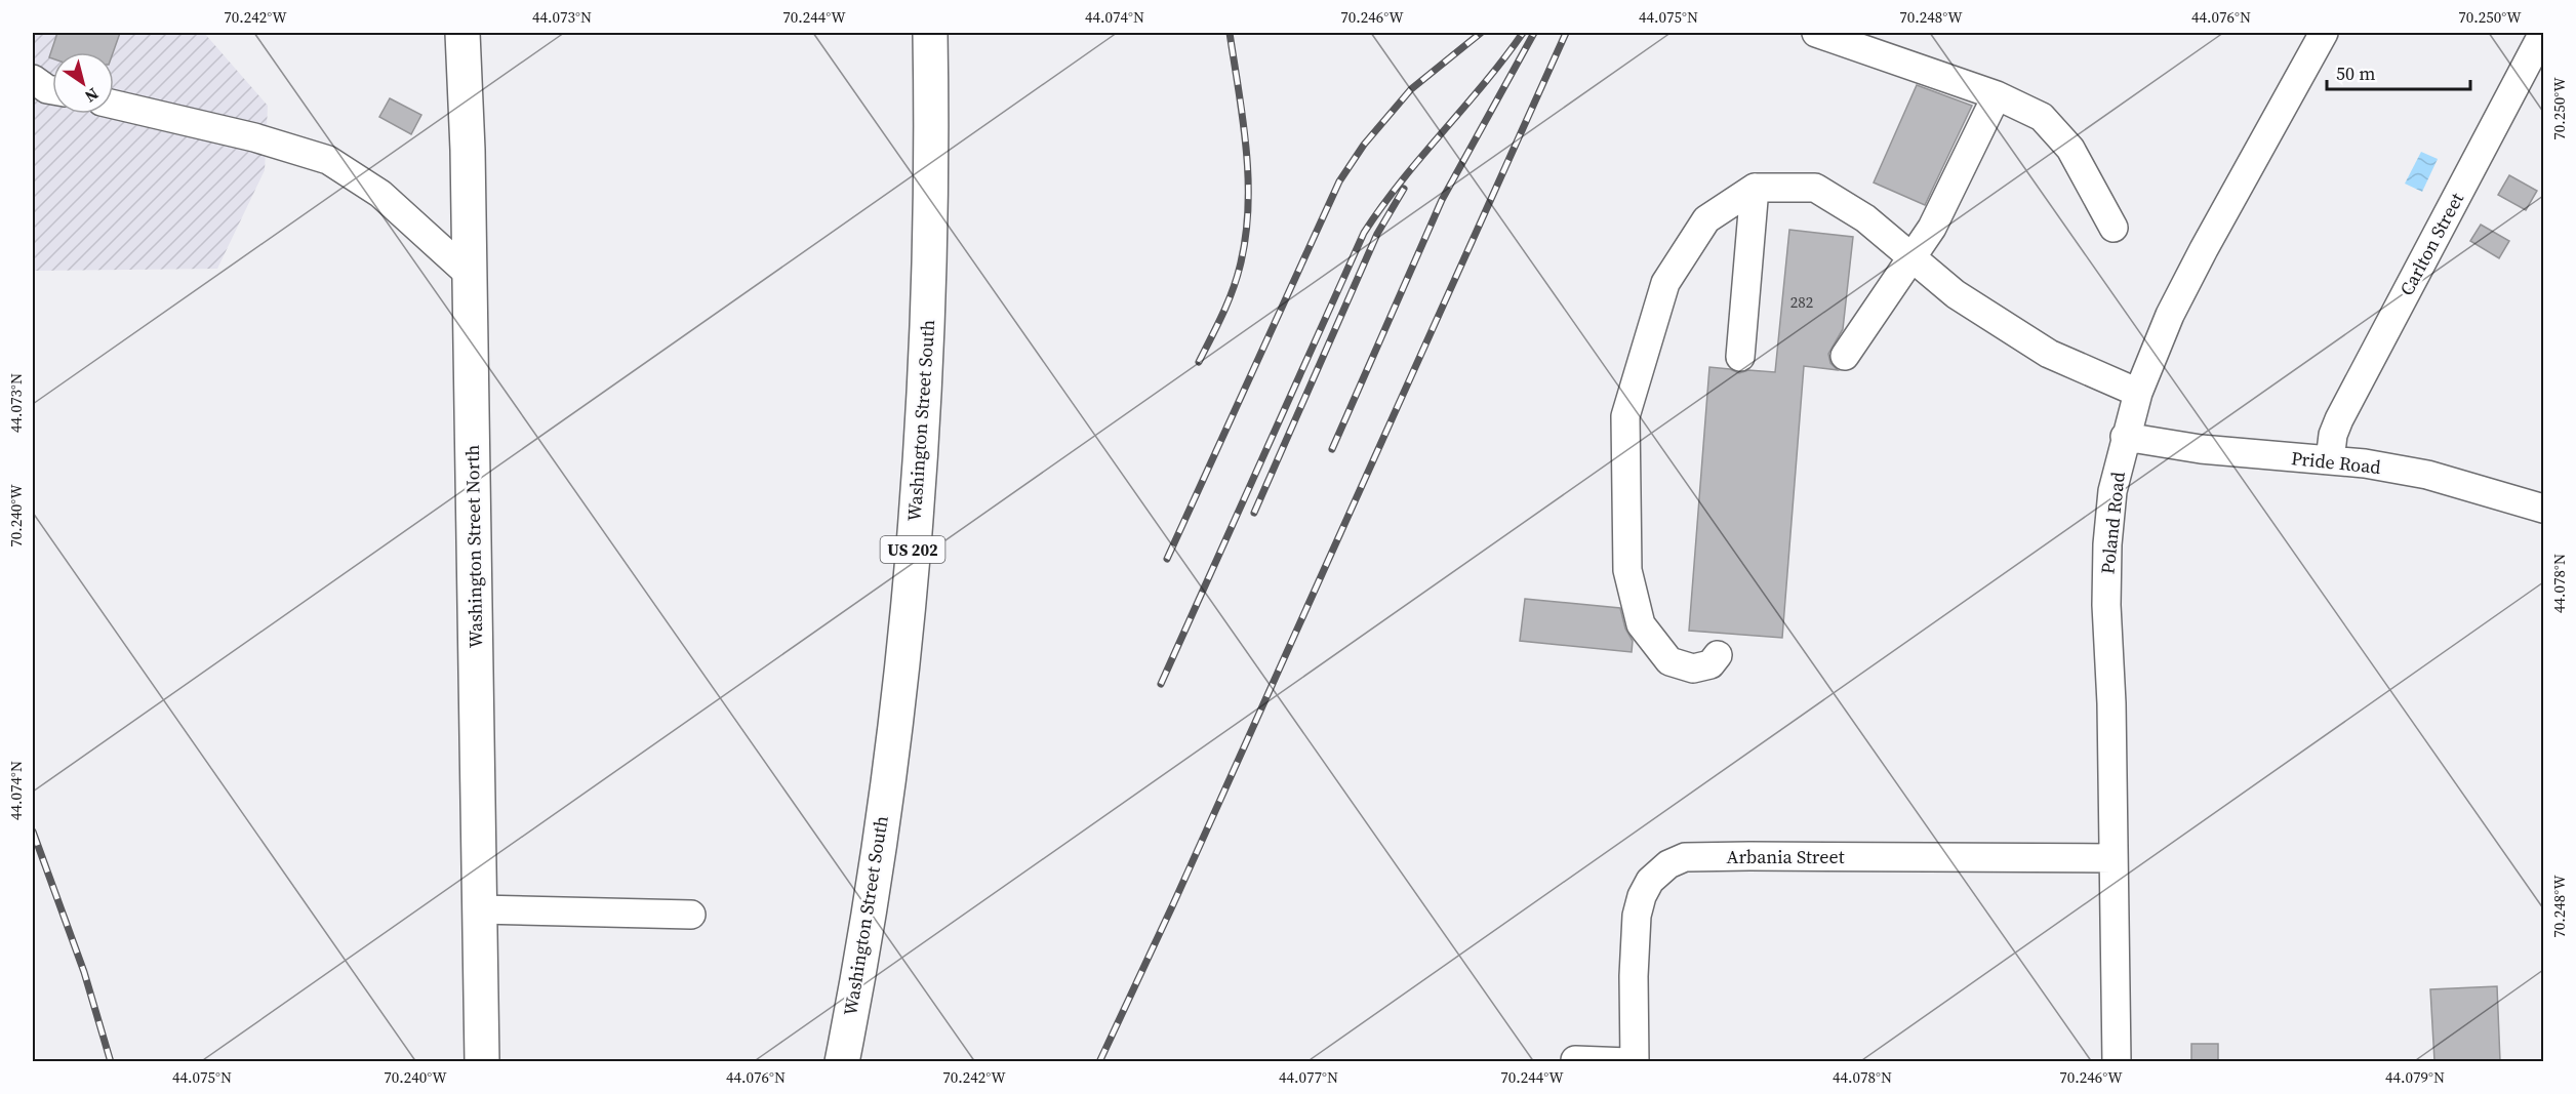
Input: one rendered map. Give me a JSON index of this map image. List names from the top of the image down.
{
  "streets": {
    "highway": ["Washington Street South", "Washington Street North", "US 202"],
    "street": [
      "Carlton Street",
      "Pride Road",
      "Poland Road",
      "Arbania Street"
    ]
  },
  "crossings": [
    ["Carlton Street", "Pride Road"],
    ["Pride Road", "Poland Road"],
    ["Poland Road", "Arbania Street"]
  ],
  "house_numbers": ["282"],
  "scale_bar": "50 m",
  "north": "bottom right",
  "coordinates": [
    "70.242°W",
    "44.073°N",
    "70.244°W",
    "44.074°N",
    "70.246°W",
    "44.075°N",
    "70.248°W",
    "44.076°N",
    "70.250°W",
    "70.240°W",
    "44.078°N",
    "44.077°N",
    "44.079°N"
  ]
}
